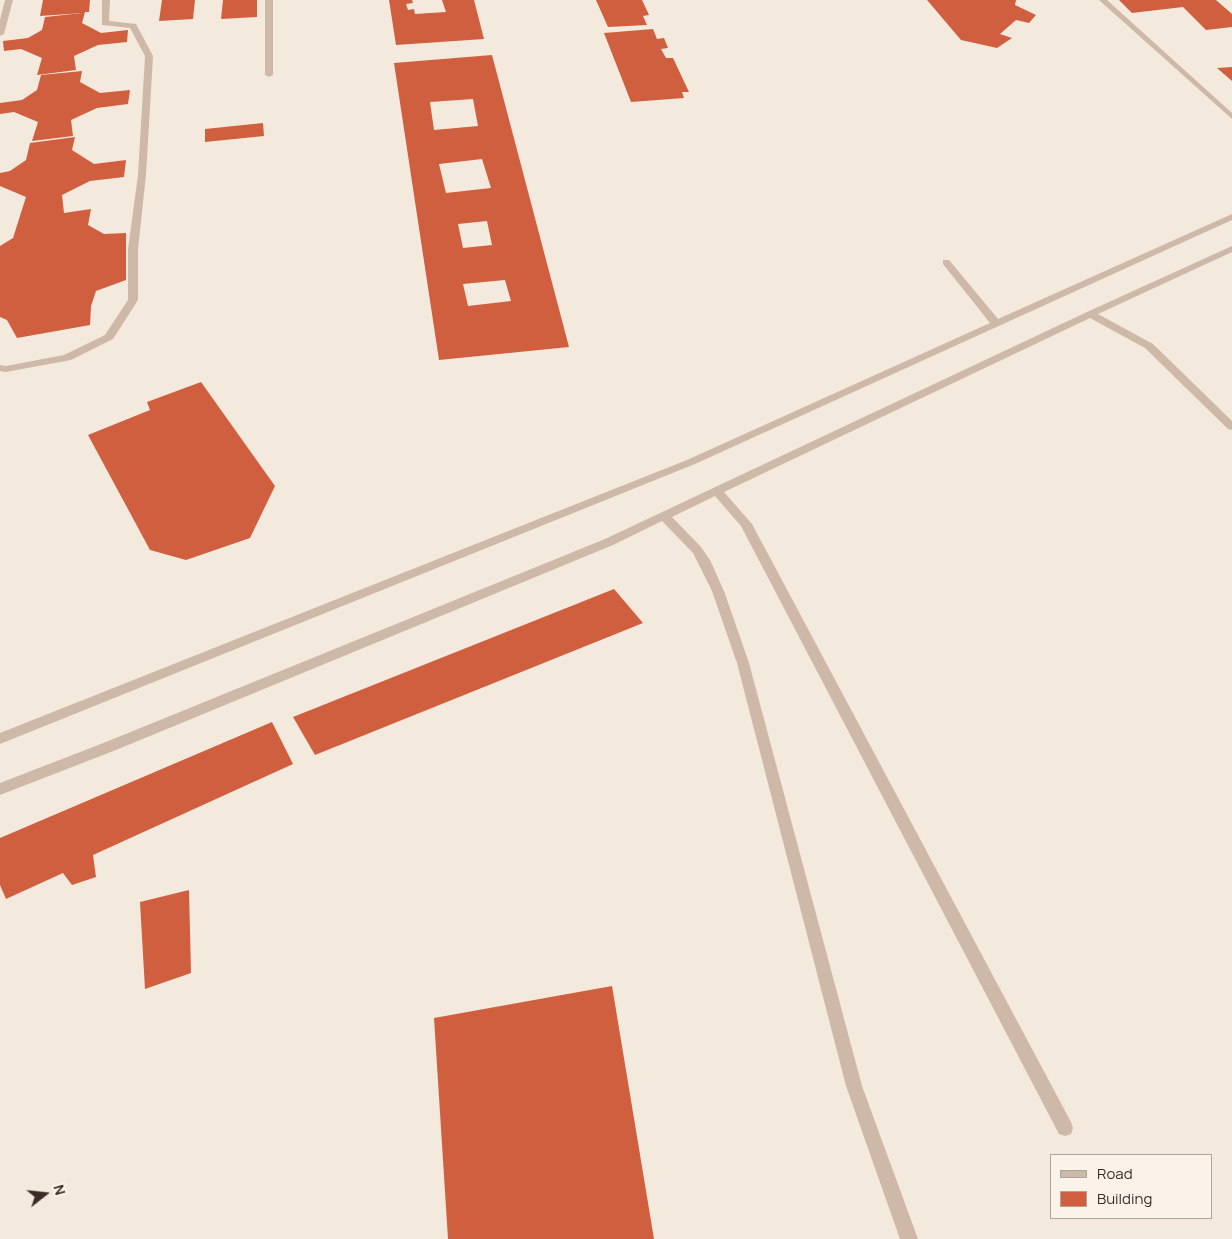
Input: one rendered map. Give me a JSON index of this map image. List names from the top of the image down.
{
  "legend": ["Road", "Building"],
  "north": "right"
}
